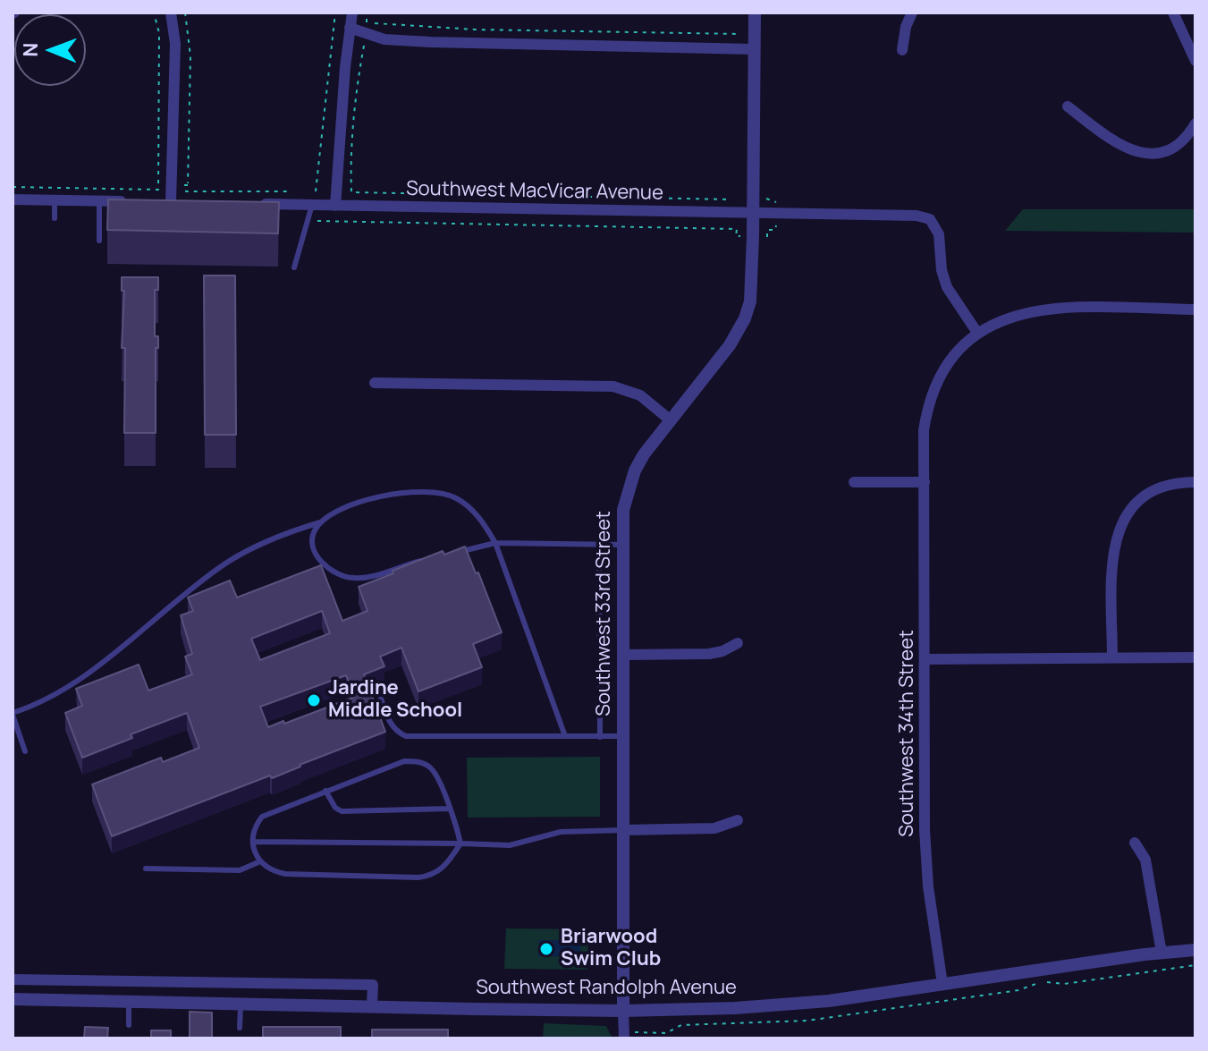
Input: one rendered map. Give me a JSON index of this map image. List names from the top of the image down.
{
  "streets": {
    "street": [
      "Southwest MacVicar Avenue",
      "Southwest 33rd Street",
      "Southwest 34th Street",
      "Southwest Randolph Avenue"
    ]
  },
  "crossings": [
    ["Southwest MacVicar Avenue", "Southwest 33rd Street"],
    ["Southwest MacVicar Avenue", "Southwest 34th Street"],
    ["Southwest 33rd Street", "Southwest Randolph Avenue"],
    ["Southwest 34th Street", "Southwest Randolph Avenue"]
  ],
  "places": ["Jardine Middle School", "Briarwood Swim Club"],
  "north": "left"
}
